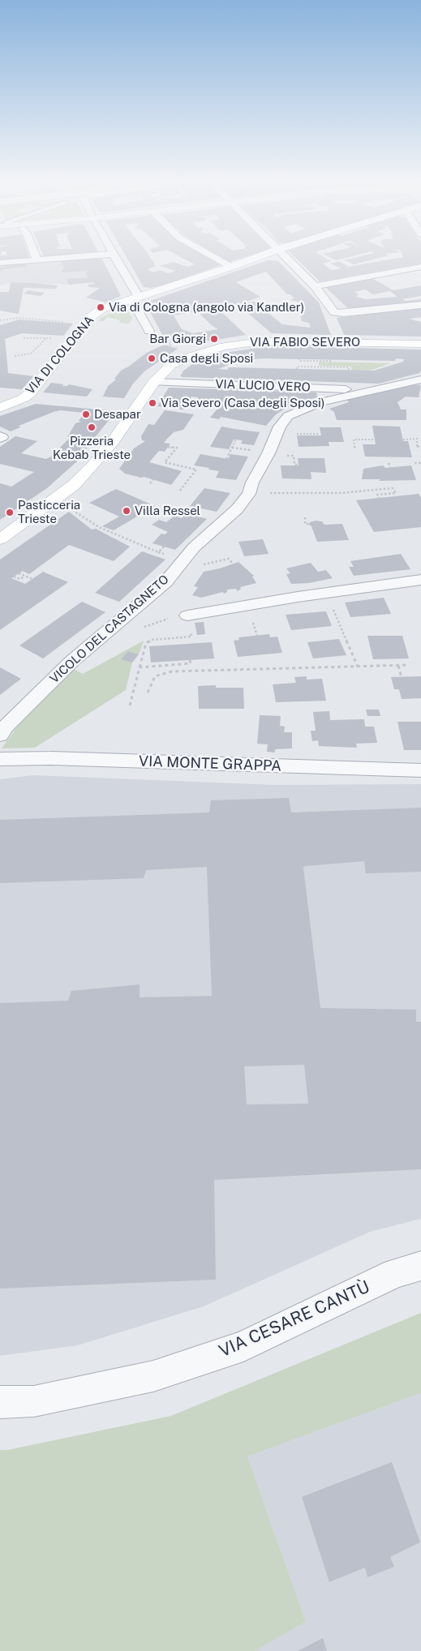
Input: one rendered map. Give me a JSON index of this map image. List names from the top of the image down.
{
  "streets": {
    "main road": ["VIA FABIO SEVERO", "VIA DI COLOGNA"],
    "street": [
      "VIA LUCIO VERO",
      "VICOLO DEL CASTAGNETO",
      "VIA MONTE GRAPPA",
      "VIA CESARE CANTÙ"
    ]
  },
  "crossings": [
    ["VIA FABIO SEVERO", "VIA LUCIO VERO"],
    ["VIA LUCIO VERO", "VICOLO DEL CASTAGNETO"]
  ],
  "places": [
    "Via di Cologna (angolo via Kandler)",
    "Bar Giorgi",
    "Casa degli Sposi",
    "Via Severo (Casa degli Sposi)",
    "Desapar",
    "Pizzeria Kebab Trieste",
    "Villa Ressel",
    "Pasticceria Trieste"
  ]
}
